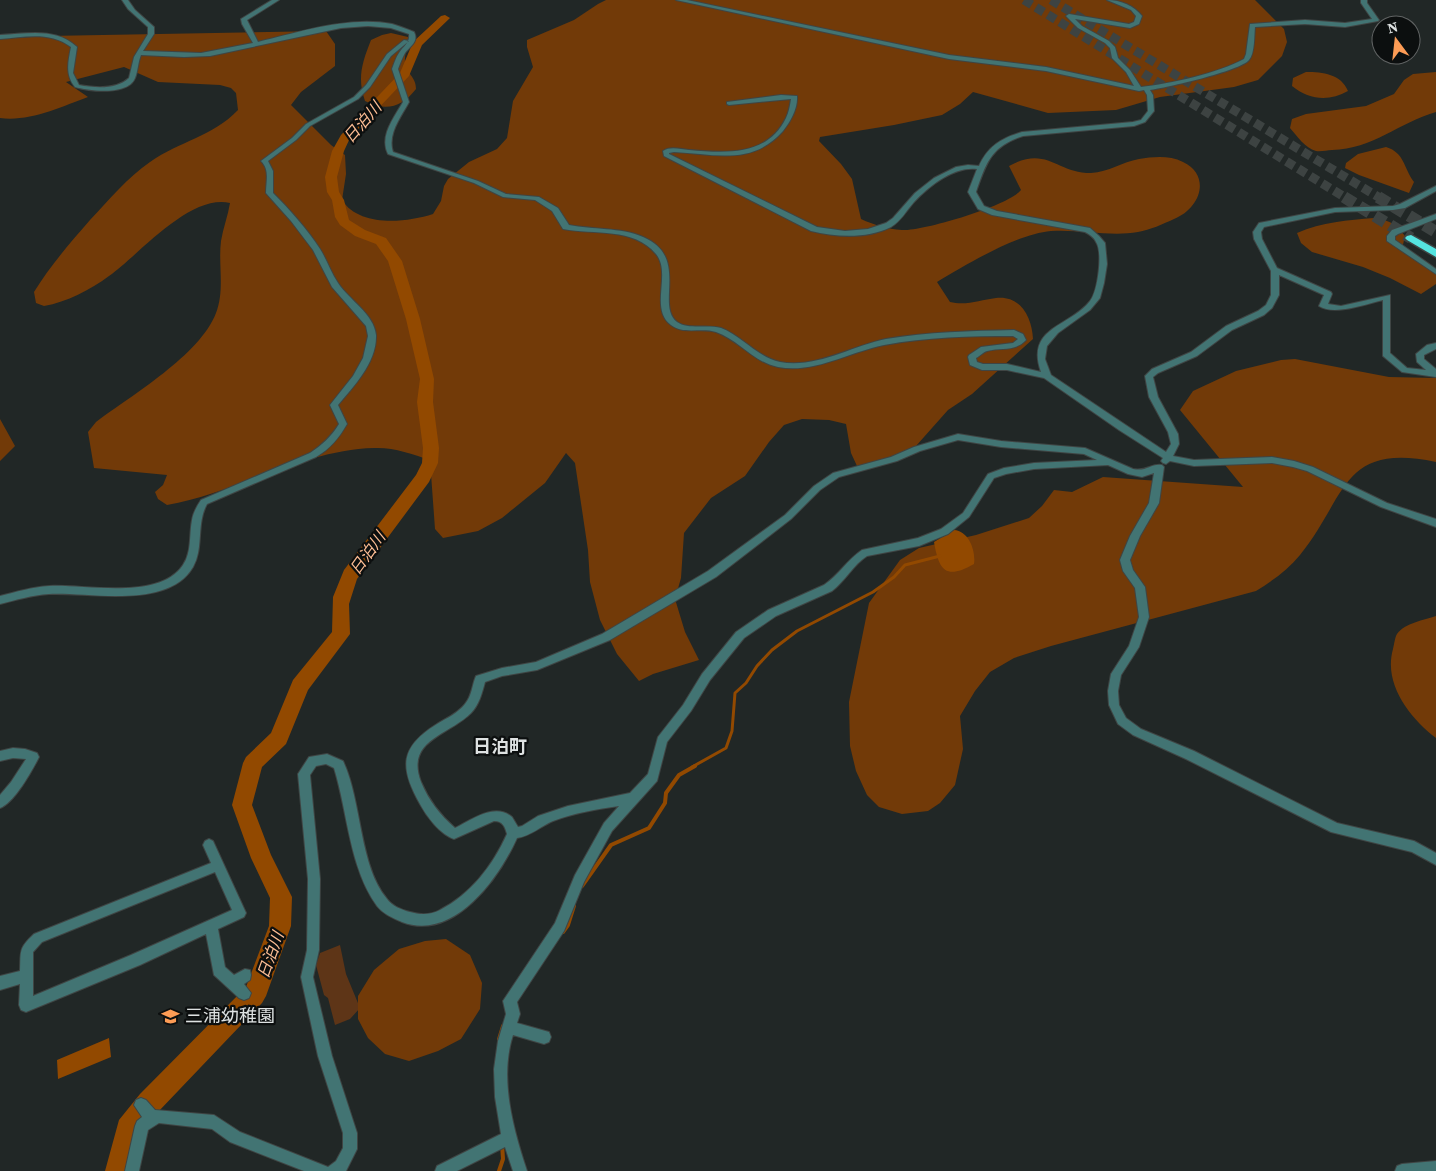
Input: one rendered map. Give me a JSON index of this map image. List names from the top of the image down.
{
  "districts": ["日泊町"],
  "water": ["日泊川"],
  "places": {
    "school or university": ["三浦幼稚園"]
  },
  "north": "top"
}
